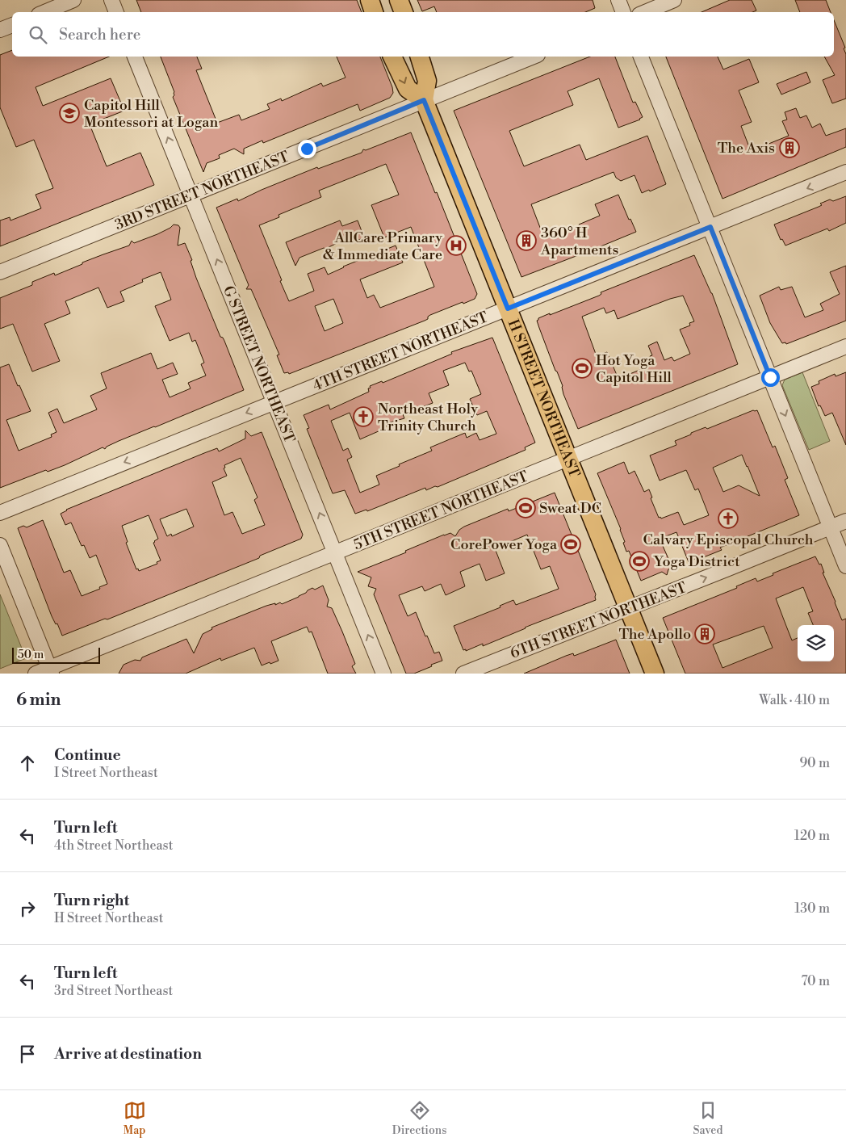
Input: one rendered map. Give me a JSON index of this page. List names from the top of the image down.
{
  "streets": {
    "main road": ["H STREET NORTHEAST"],
    "street": [
      "3RD STREET NORTHEAST",
      "4TH STREET NORTHEAST",
      "G STREET NORTHEAST",
      "5TH STREET NORTHEAST",
      "6TH STREET NORTHEAST"
    ]
  },
  "crossings": [
    ["3RD STREET NORTHEAST", "G STREET NORTHEAST"],
    ["3RD STREET NORTHEAST", "H STREET NORTHEAST"],
    ["4TH STREET NORTHEAST", "G STREET NORTHEAST"],
    ["4TH STREET NORTHEAST", "H STREET NORTHEAST"],
    ["G STREET NORTHEAST", "5TH STREET NORTHEAST"],
    ["H STREET NORTHEAST", "5TH STREET NORTHEAST"],
    ["H STREET NORTHEAST", "6TH STREET NORTHEAST"]
  ],
  "one_way": ["4TH STREET NORTHEAST", "G STREET NORTHEAST", "6TH STREET NORTHEAST"],
  "places": {
    "school or university": ["Capitol Hill Montessori at Logan"],
    "building": ["The Axis", "360° H Apartments", "The Apollo"],
    "hospital": ["AllCare Primary & Immediate Care"],
    "sports": [
      "Hot Yoga Capitol Hill",
      "Sweat DC",
      "CorePower Yoga",
      "Yoga District"
    ],
    "church": ["Northeast Holy Trinity Church", "Calvary Episcopal Church"]
  },
  "scale_bar": "50 m",
  "page": {
    "search": "Search here",
    "scale": "50 m",
    "heading": ["6 min", "Walk · 410 m"],
    "list": [
      ["Continue", "I Street Northeast", "90 m"],
      ["Turn left", "4th Street Northeast", "120 m"],
      ["Turn right", "H Street Northeast", "130 m"],
      ["Turn left", "3rd Street Northeast", "70 m"],
      "Arrive at destination"
    ],
    "nav": ["Map", "Directions", "Saved"]
  }
}
